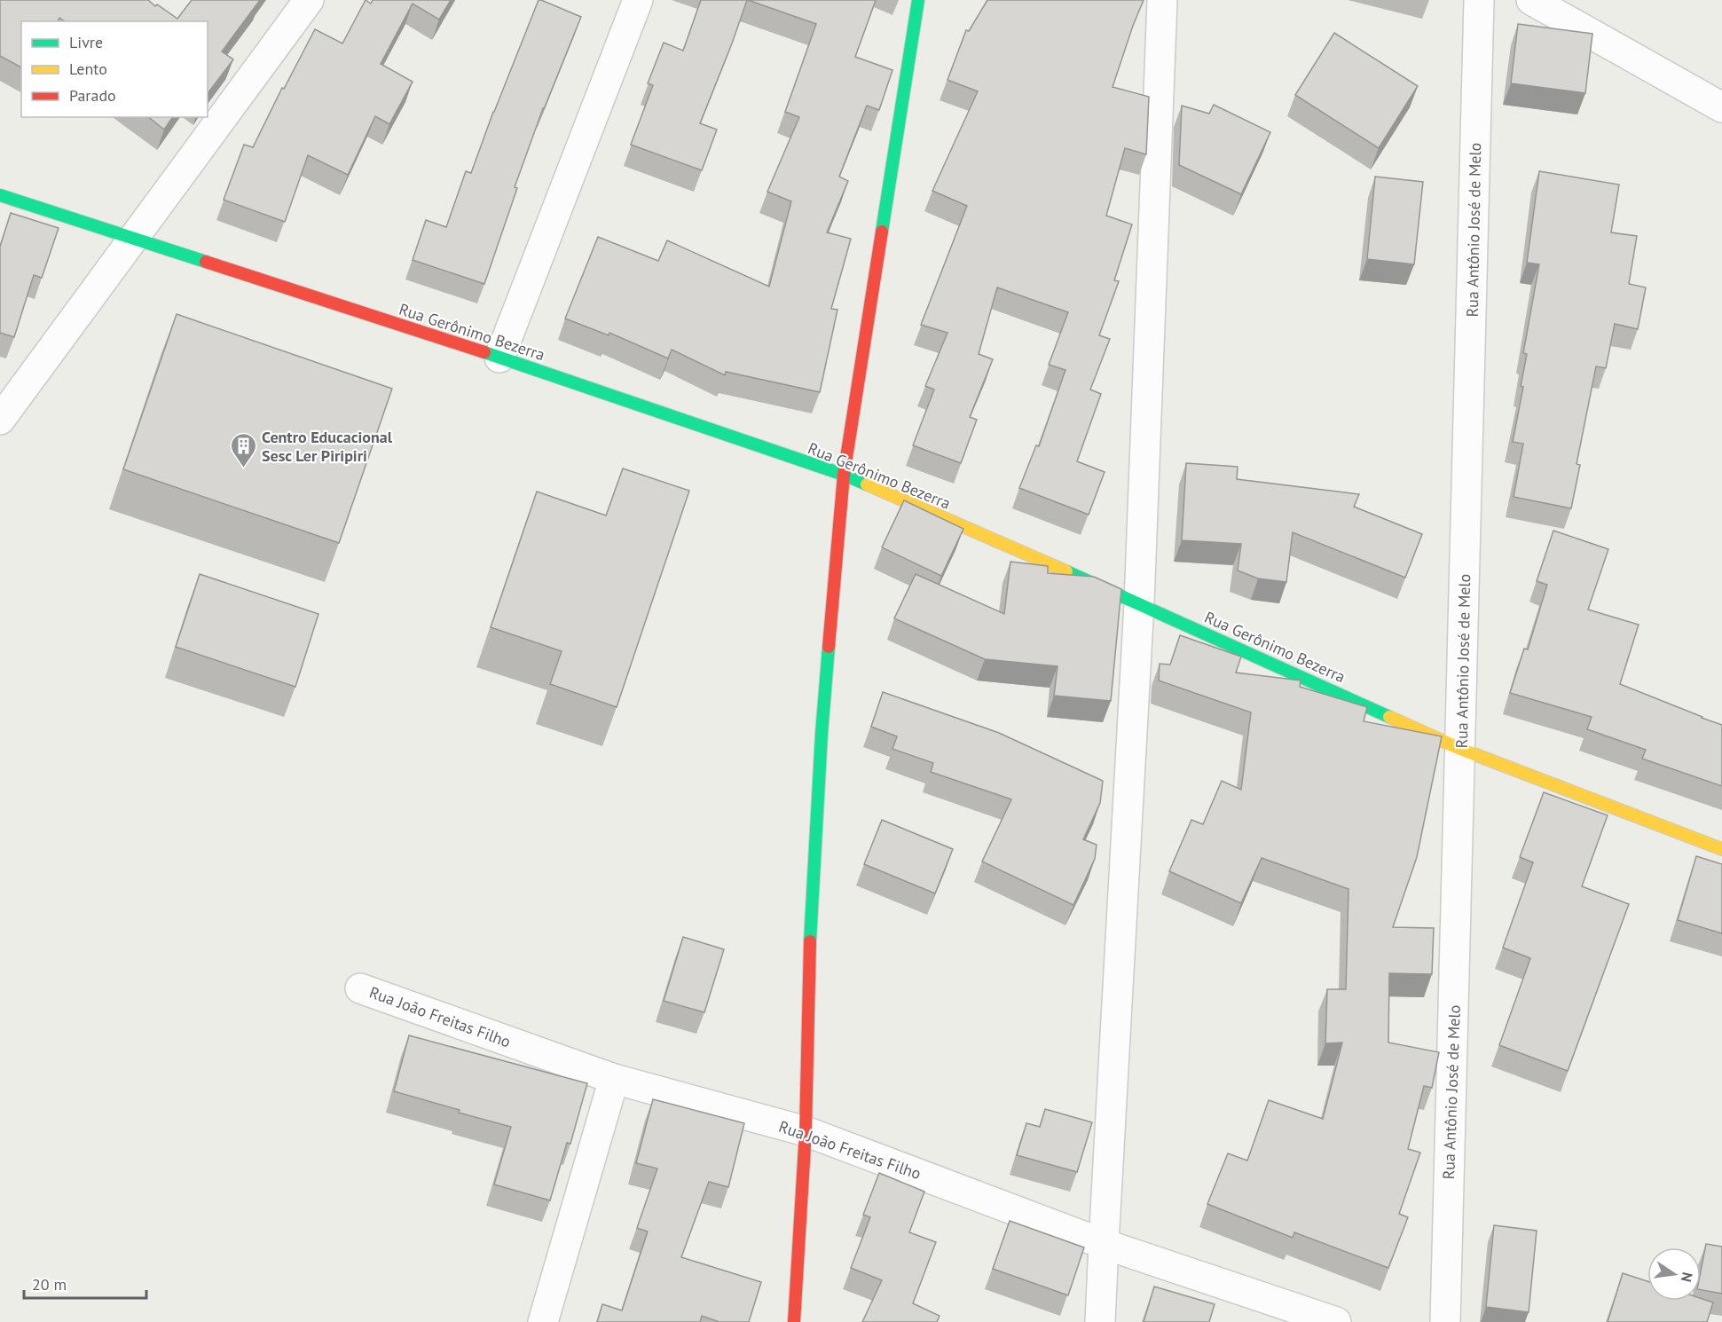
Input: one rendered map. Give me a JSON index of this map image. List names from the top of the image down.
{
  "streets": {
    "street": ["Rua Antônio José de Melo", "Rua Gerônimo Bezerra", "Rua João Freitas Filho"]
  },
  "crossings": [
    ["Rua Antônio José de Melo", "Rua Gerônimo Bezerra"]
  ],
  "places": {
    "building": ["Centro Educacional Sesc Ler Piripiri"]
  },
  "legend": ["Livre", "Lento", "Parado"],
  "scale_bar": "20 m",
  "north": "right"
}
